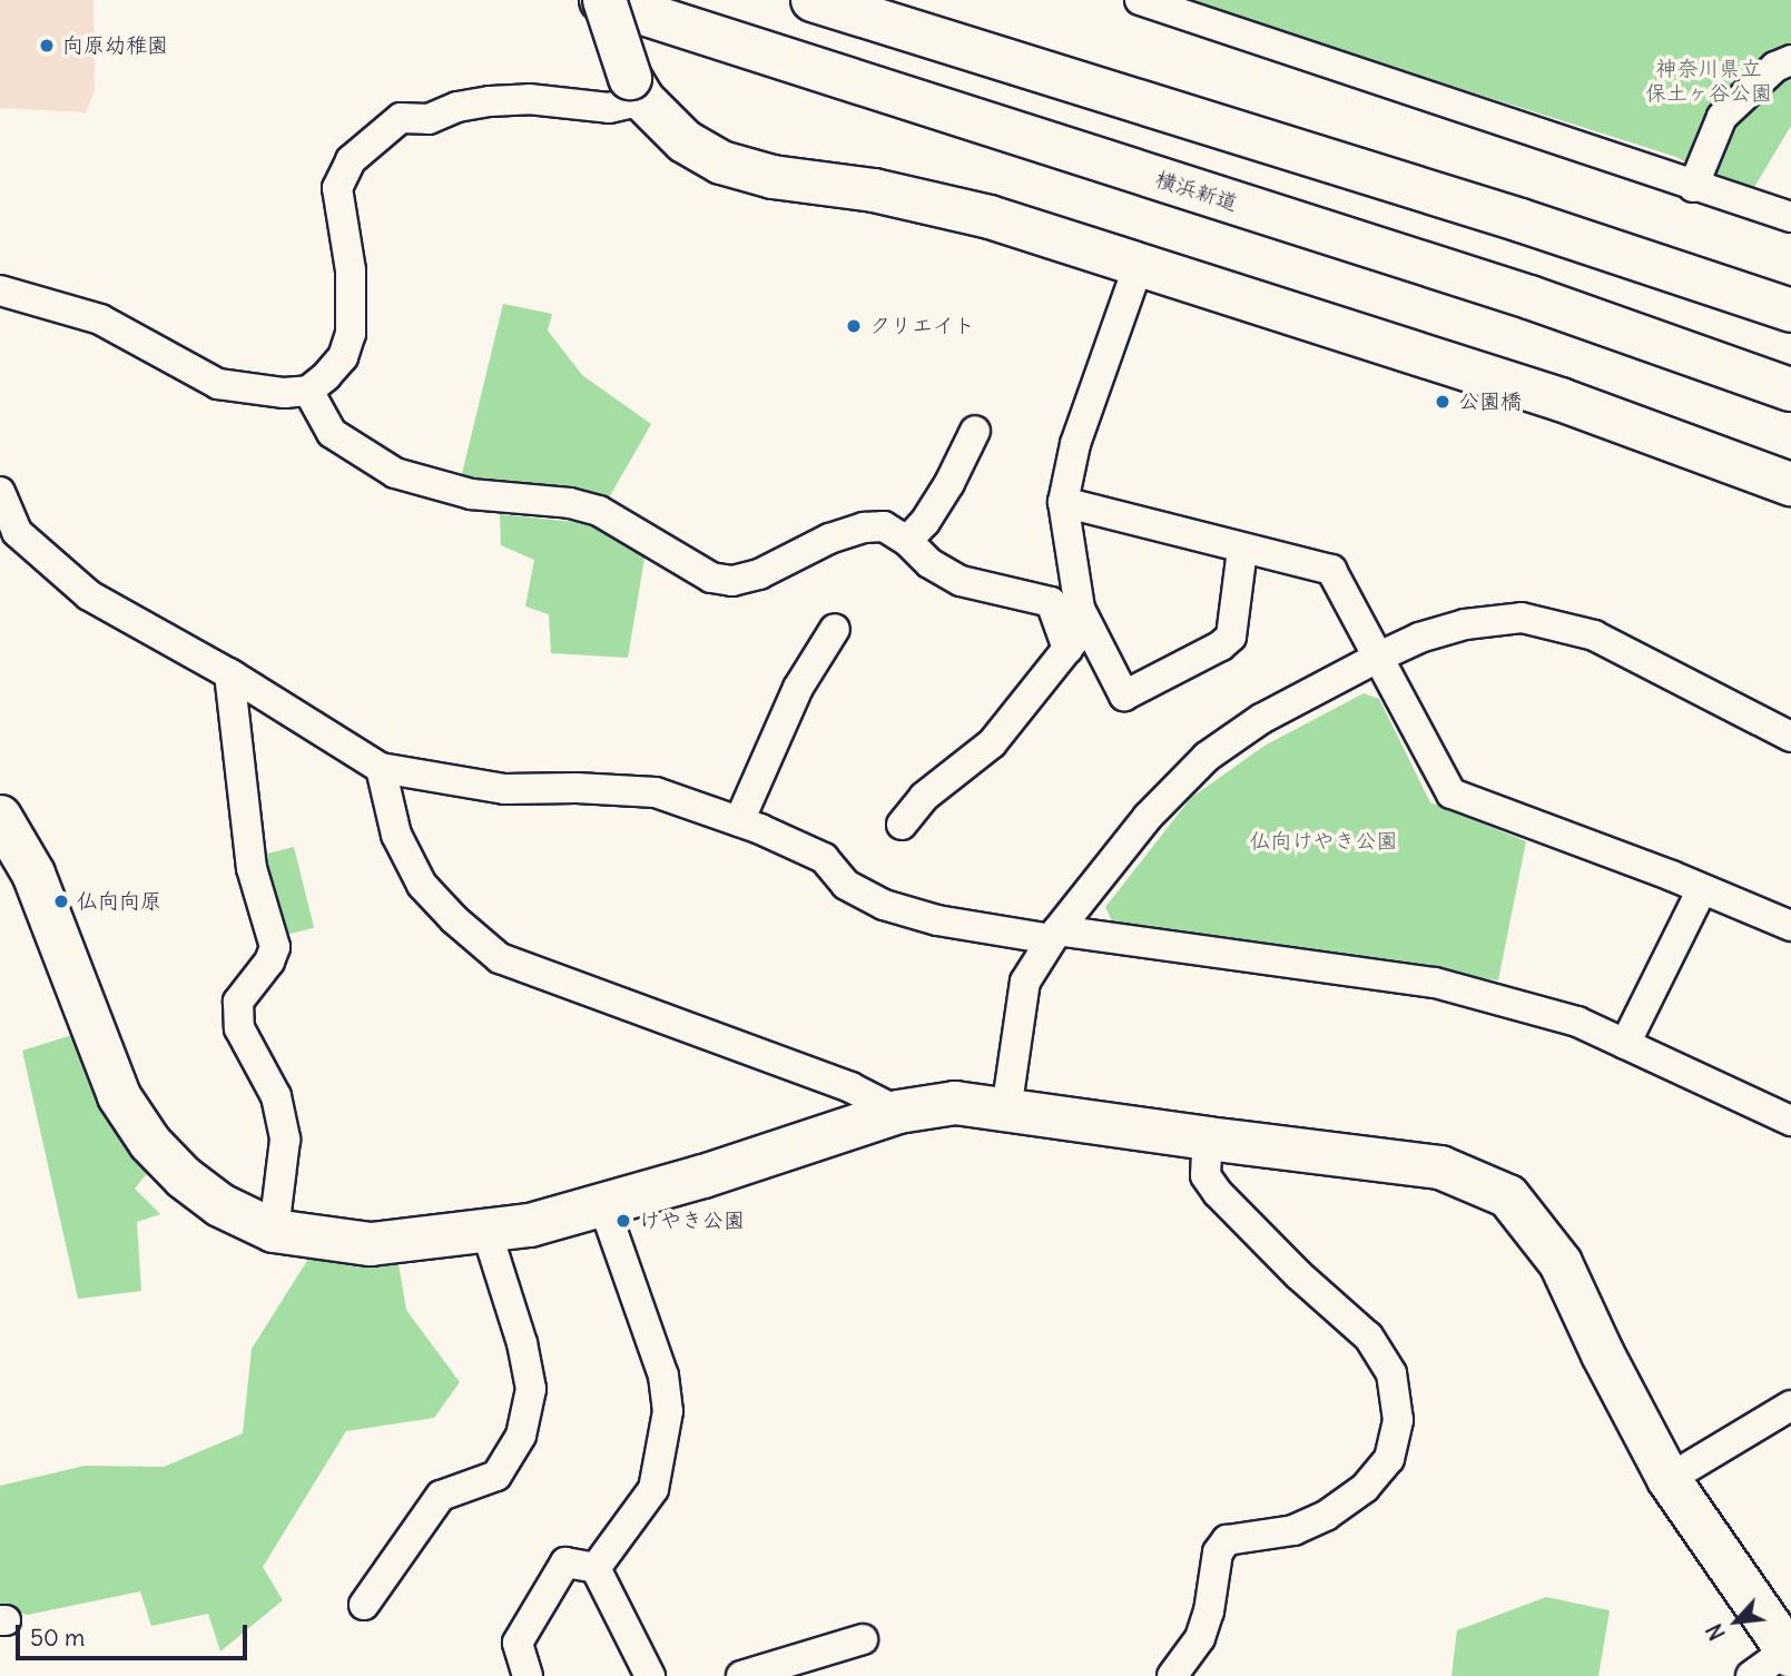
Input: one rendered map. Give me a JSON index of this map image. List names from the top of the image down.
{
  "streets": {
    "main road": ["横浜新道"]
  },
  "parks": ["神奈川県立 保土ヶ谷公園", "仏向けやき公園"],
  "places": [
    "向原幼稚園",
    "クリエイト",
    "公園橋",
    "仏向向原",
    "けやき公園"
  ],
  "scale_bar": "50 m",
  "north": "bottom left"
}
